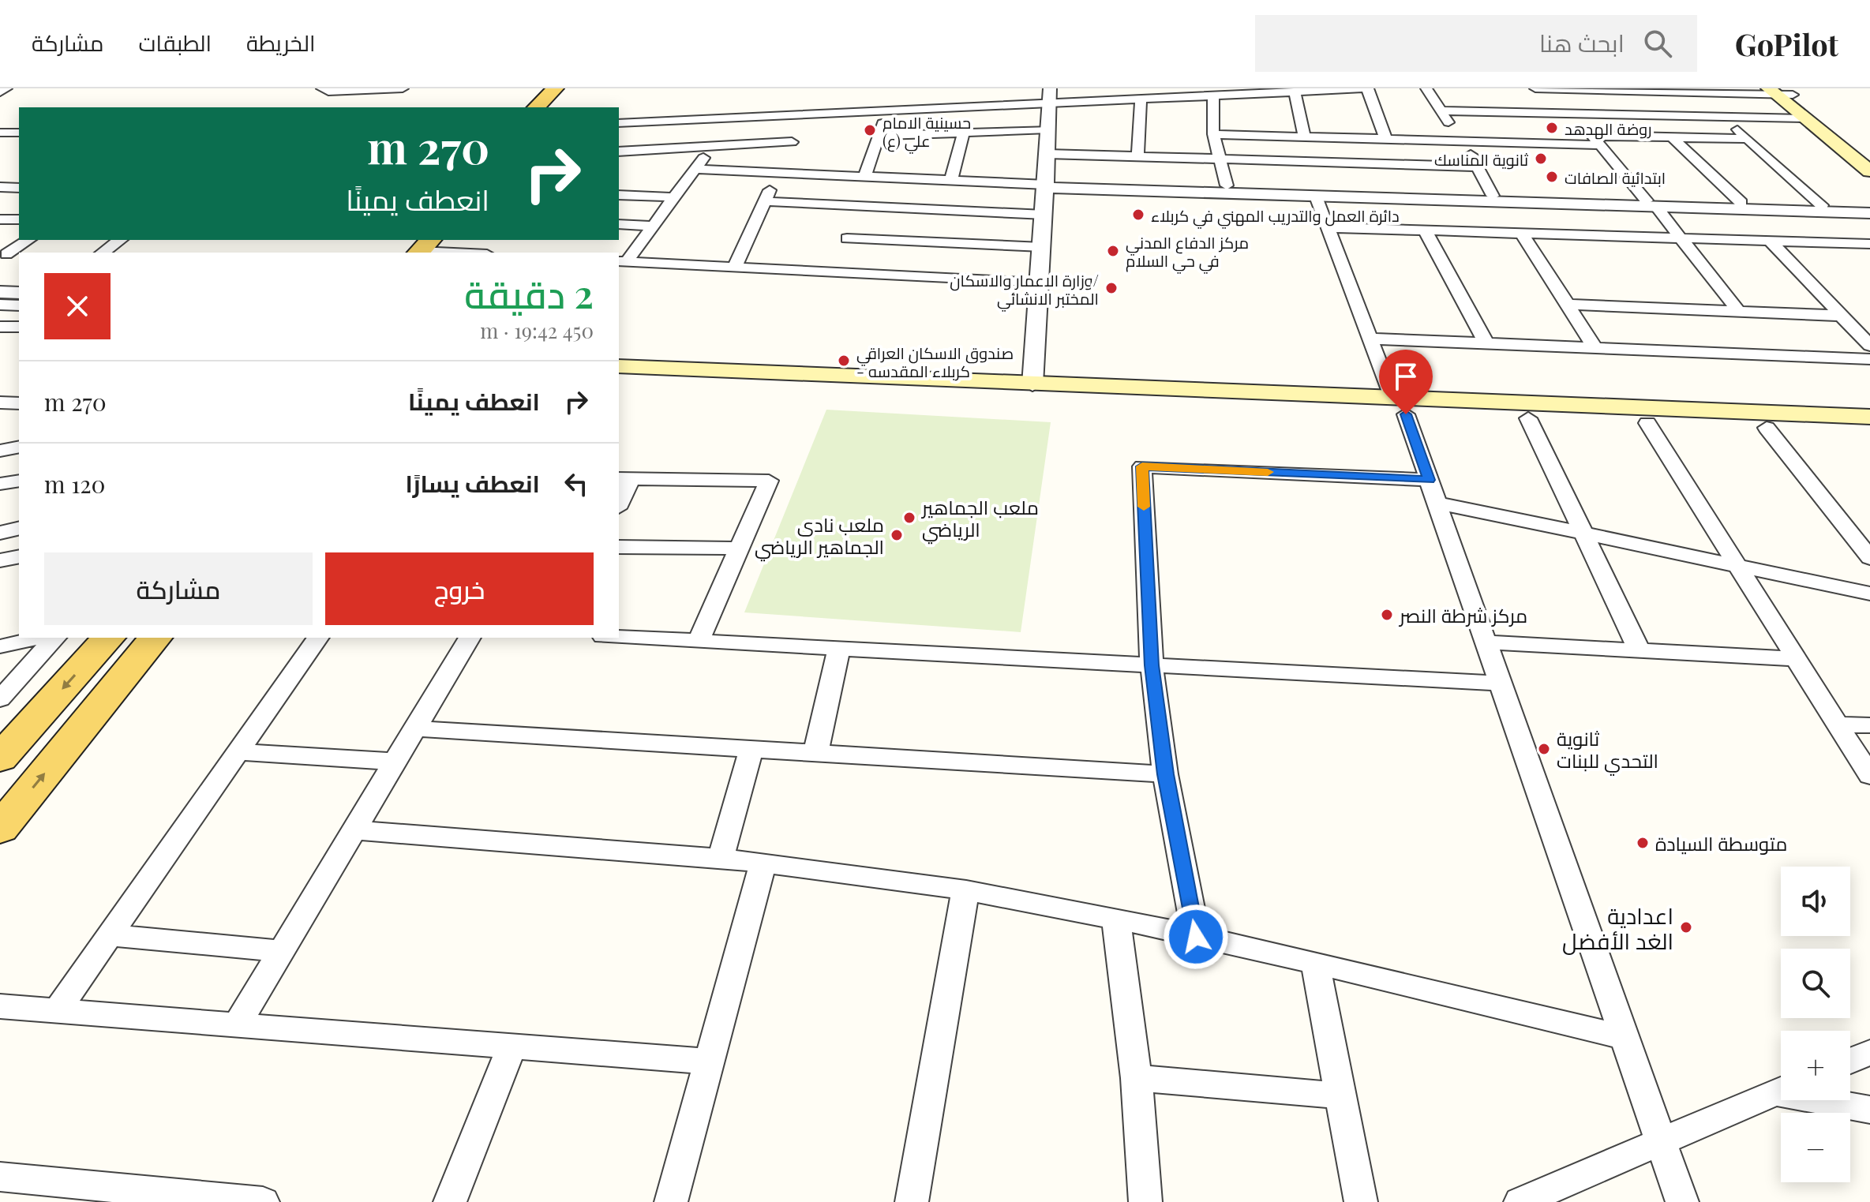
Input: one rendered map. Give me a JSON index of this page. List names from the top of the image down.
{
  "places": [
    "روضة الهدهد",
    "حسينية الامام علي (ع)",
    "ثانوية المناسك",
    "ابتدائية الصافات",
    "دائرة العمل والتدريب المهني في كربلاء",
    "مركز الدفاع المدني في حي السلام",
    "وزارة الاعمار والاسكان/ المختبر الانشائي",
    "صندوق الاسكان العراقي - كربلاء المقدسه",
    "ملعب الجماهير الرياضي",
    "ملعب نادي الجماهير الرياضي",
    "مركز شرطة النصر",
    "ثانوية التحدي للبنات",
    "متوسطة السيادة",
    "اعدادية الغد الأفضل"
  ],
  "page": {
    "header": "GoPilot",
    "search": "ابحث هنا",
    "nav": ["الخريطة", "الطبقات", "مشاركة"],
    "turn": ["270 m", "انعطف يمينًا"],
    "heading": ["2 دقيقة", "450 m · 19:42"],
    "list": [
      {
        "name": "انعطف يمينًا",
        "value": "270 m"
      },
      {
        "name": "انعطف يسارًا",
        "value": "120 m"
      }
    ],
    "buttons": ["خروج", "مشاركة"],
    "map_buttons": ["+", "−"]
  }
}
